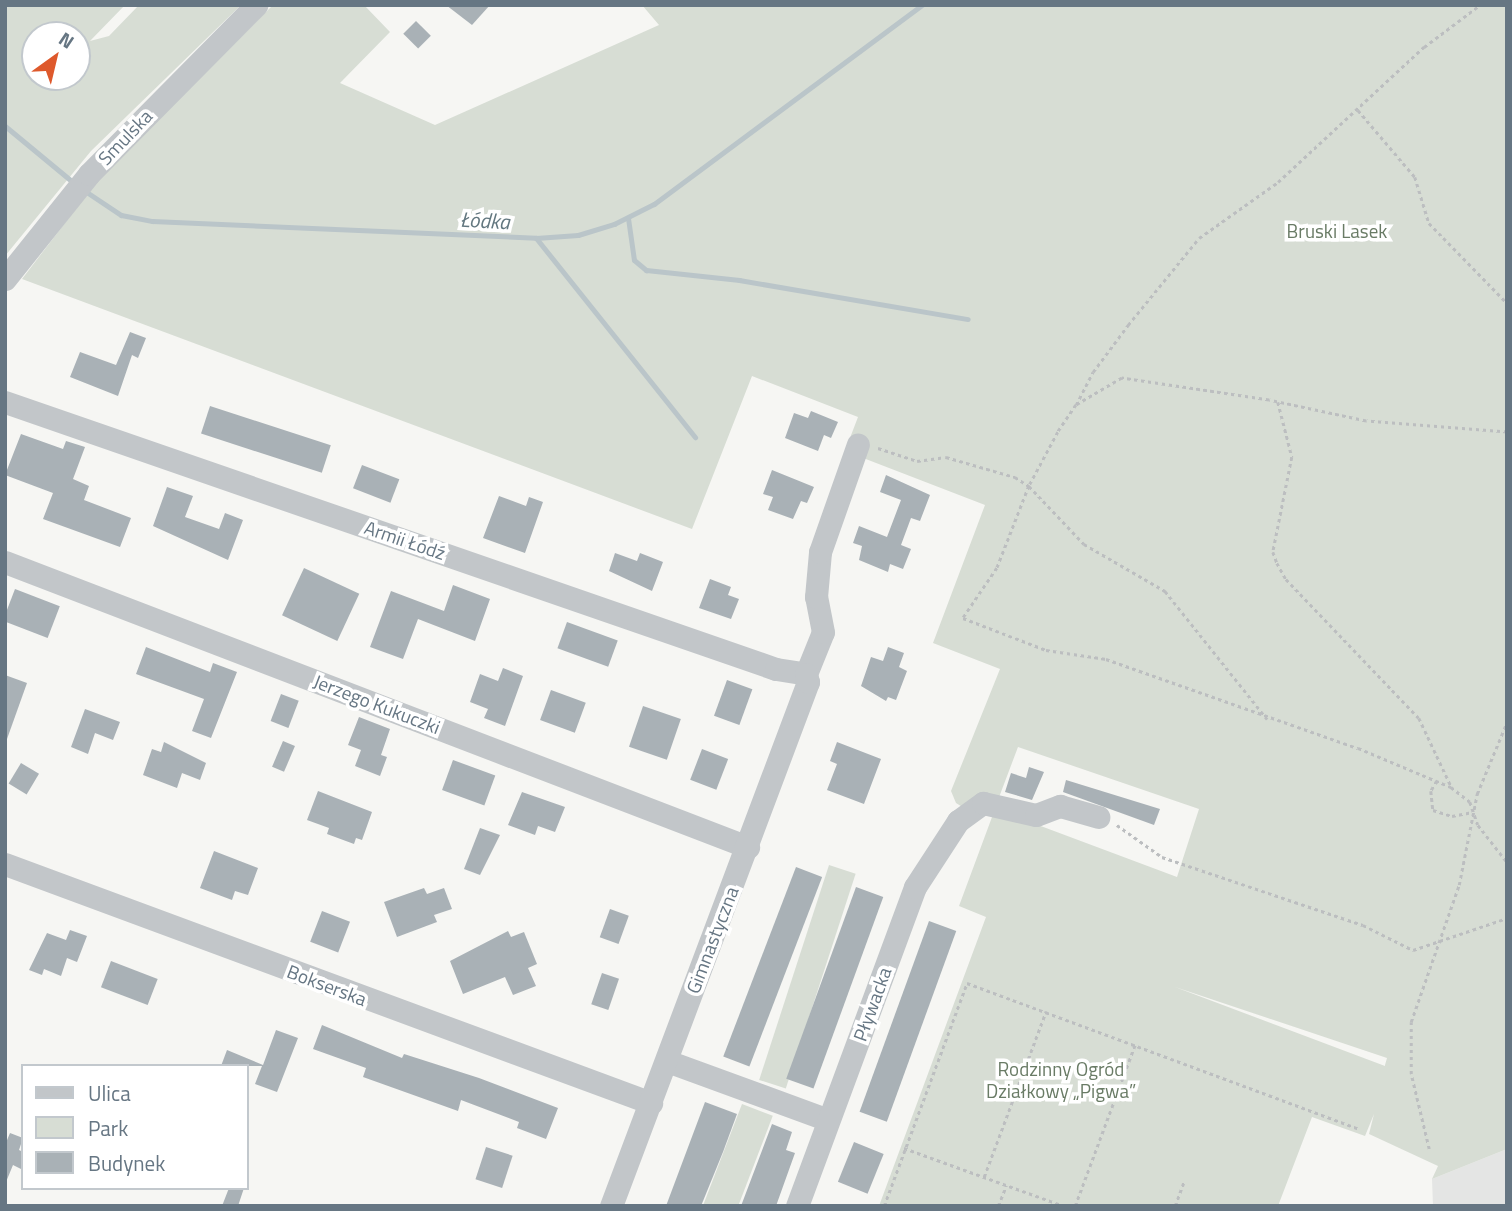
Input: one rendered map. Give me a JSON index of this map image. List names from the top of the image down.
{
  "streets": {
    "street": [
      "Smulska",
      "Armii Łódź",
      "Jerzego Kukuczki",
      "Gimnastyczna",
      "Bokserska",
      "Pływacka"
    ]
  },
  "crossings": [
    ["Armii Łódź", "Gimnastyczna"],
    ["Jerzego Kukuczki", "Gimnastyczna"],
    ["Gimnastyczna", "Bokserska"]
  ],
  "water": ["Łódka"],
  "parks": ["Bruski Lasek", "Rodzinny Ogród Działkowy „Pigwa”"],
  "legend": ["Ulica", "Park", "Budynek"],
  "north": "top right"
}
